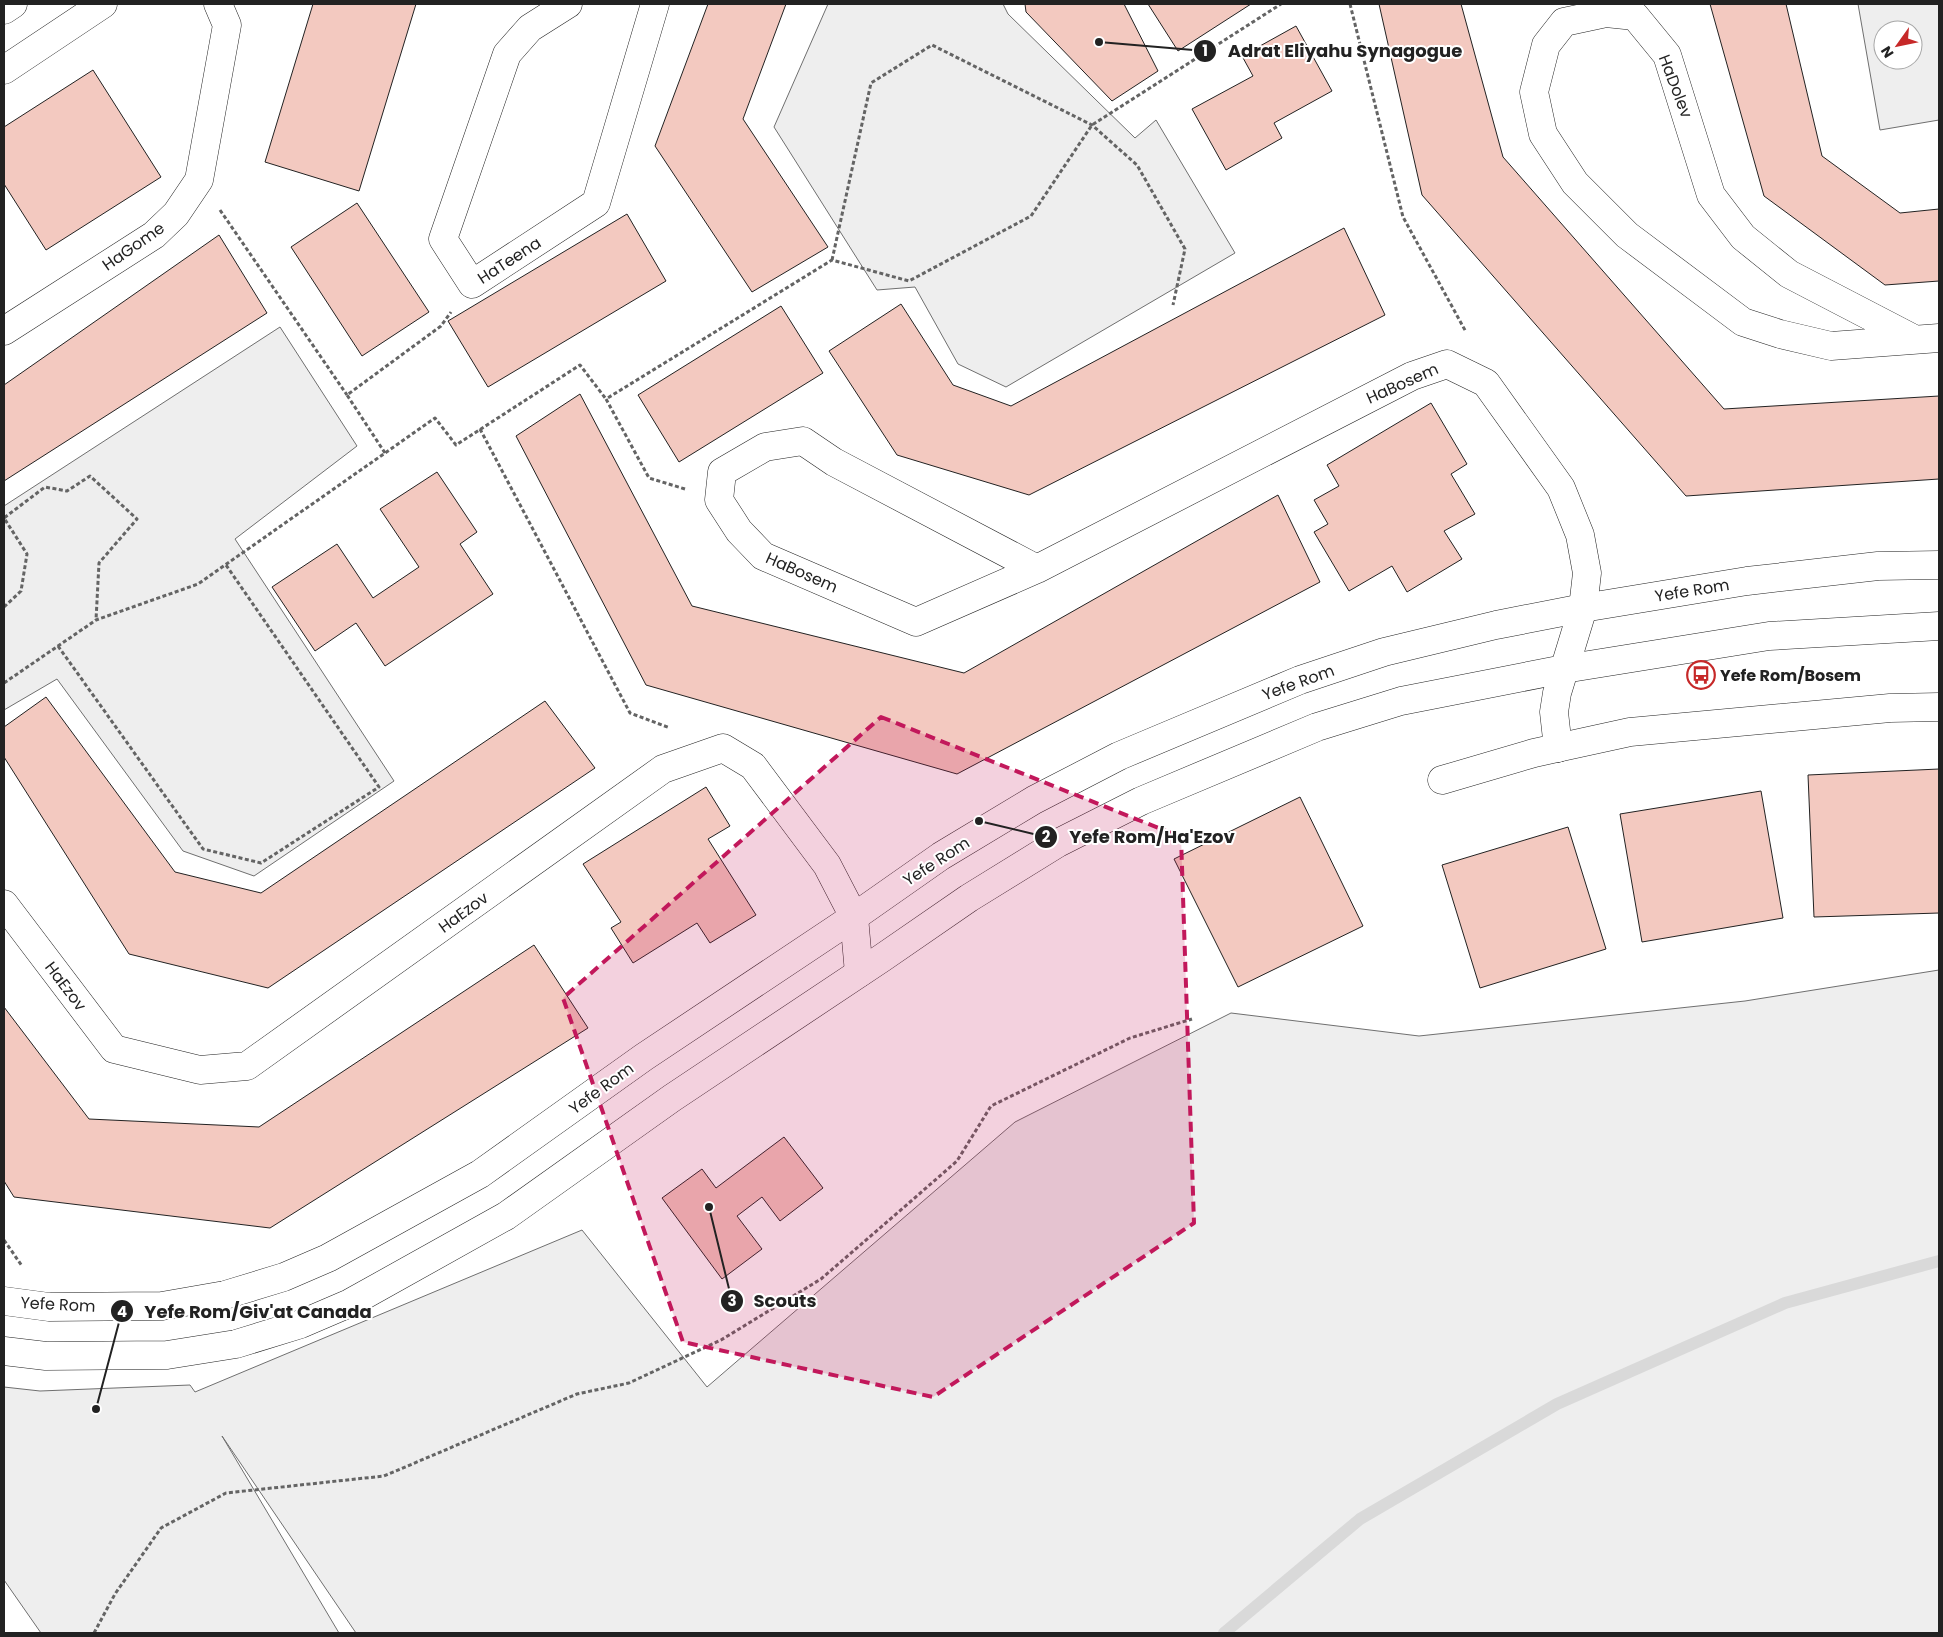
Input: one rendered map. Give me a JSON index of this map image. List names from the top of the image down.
{
  "streets": {
    "street": [
      "HaDolev",
      "HaGome",
      "HaTeena",
      "HaBosem",
      "Yefe Rom",
      "HaEzov"
    ]
  },
  "crossings": [
    ["HaBosem", "Yefe Rom"]
  ],
  "places": {
    "other": [
      "Adrat Eliyahu Synagogue",
      "Yefe Rom/Ha'Ezov",
      "Scouts",
      "Yefe Rom/Giv'at Canada"
    ],
    "bus stop": ["Yefe Rom/Bosem"]
  },
  "north": "bottom left"
}
